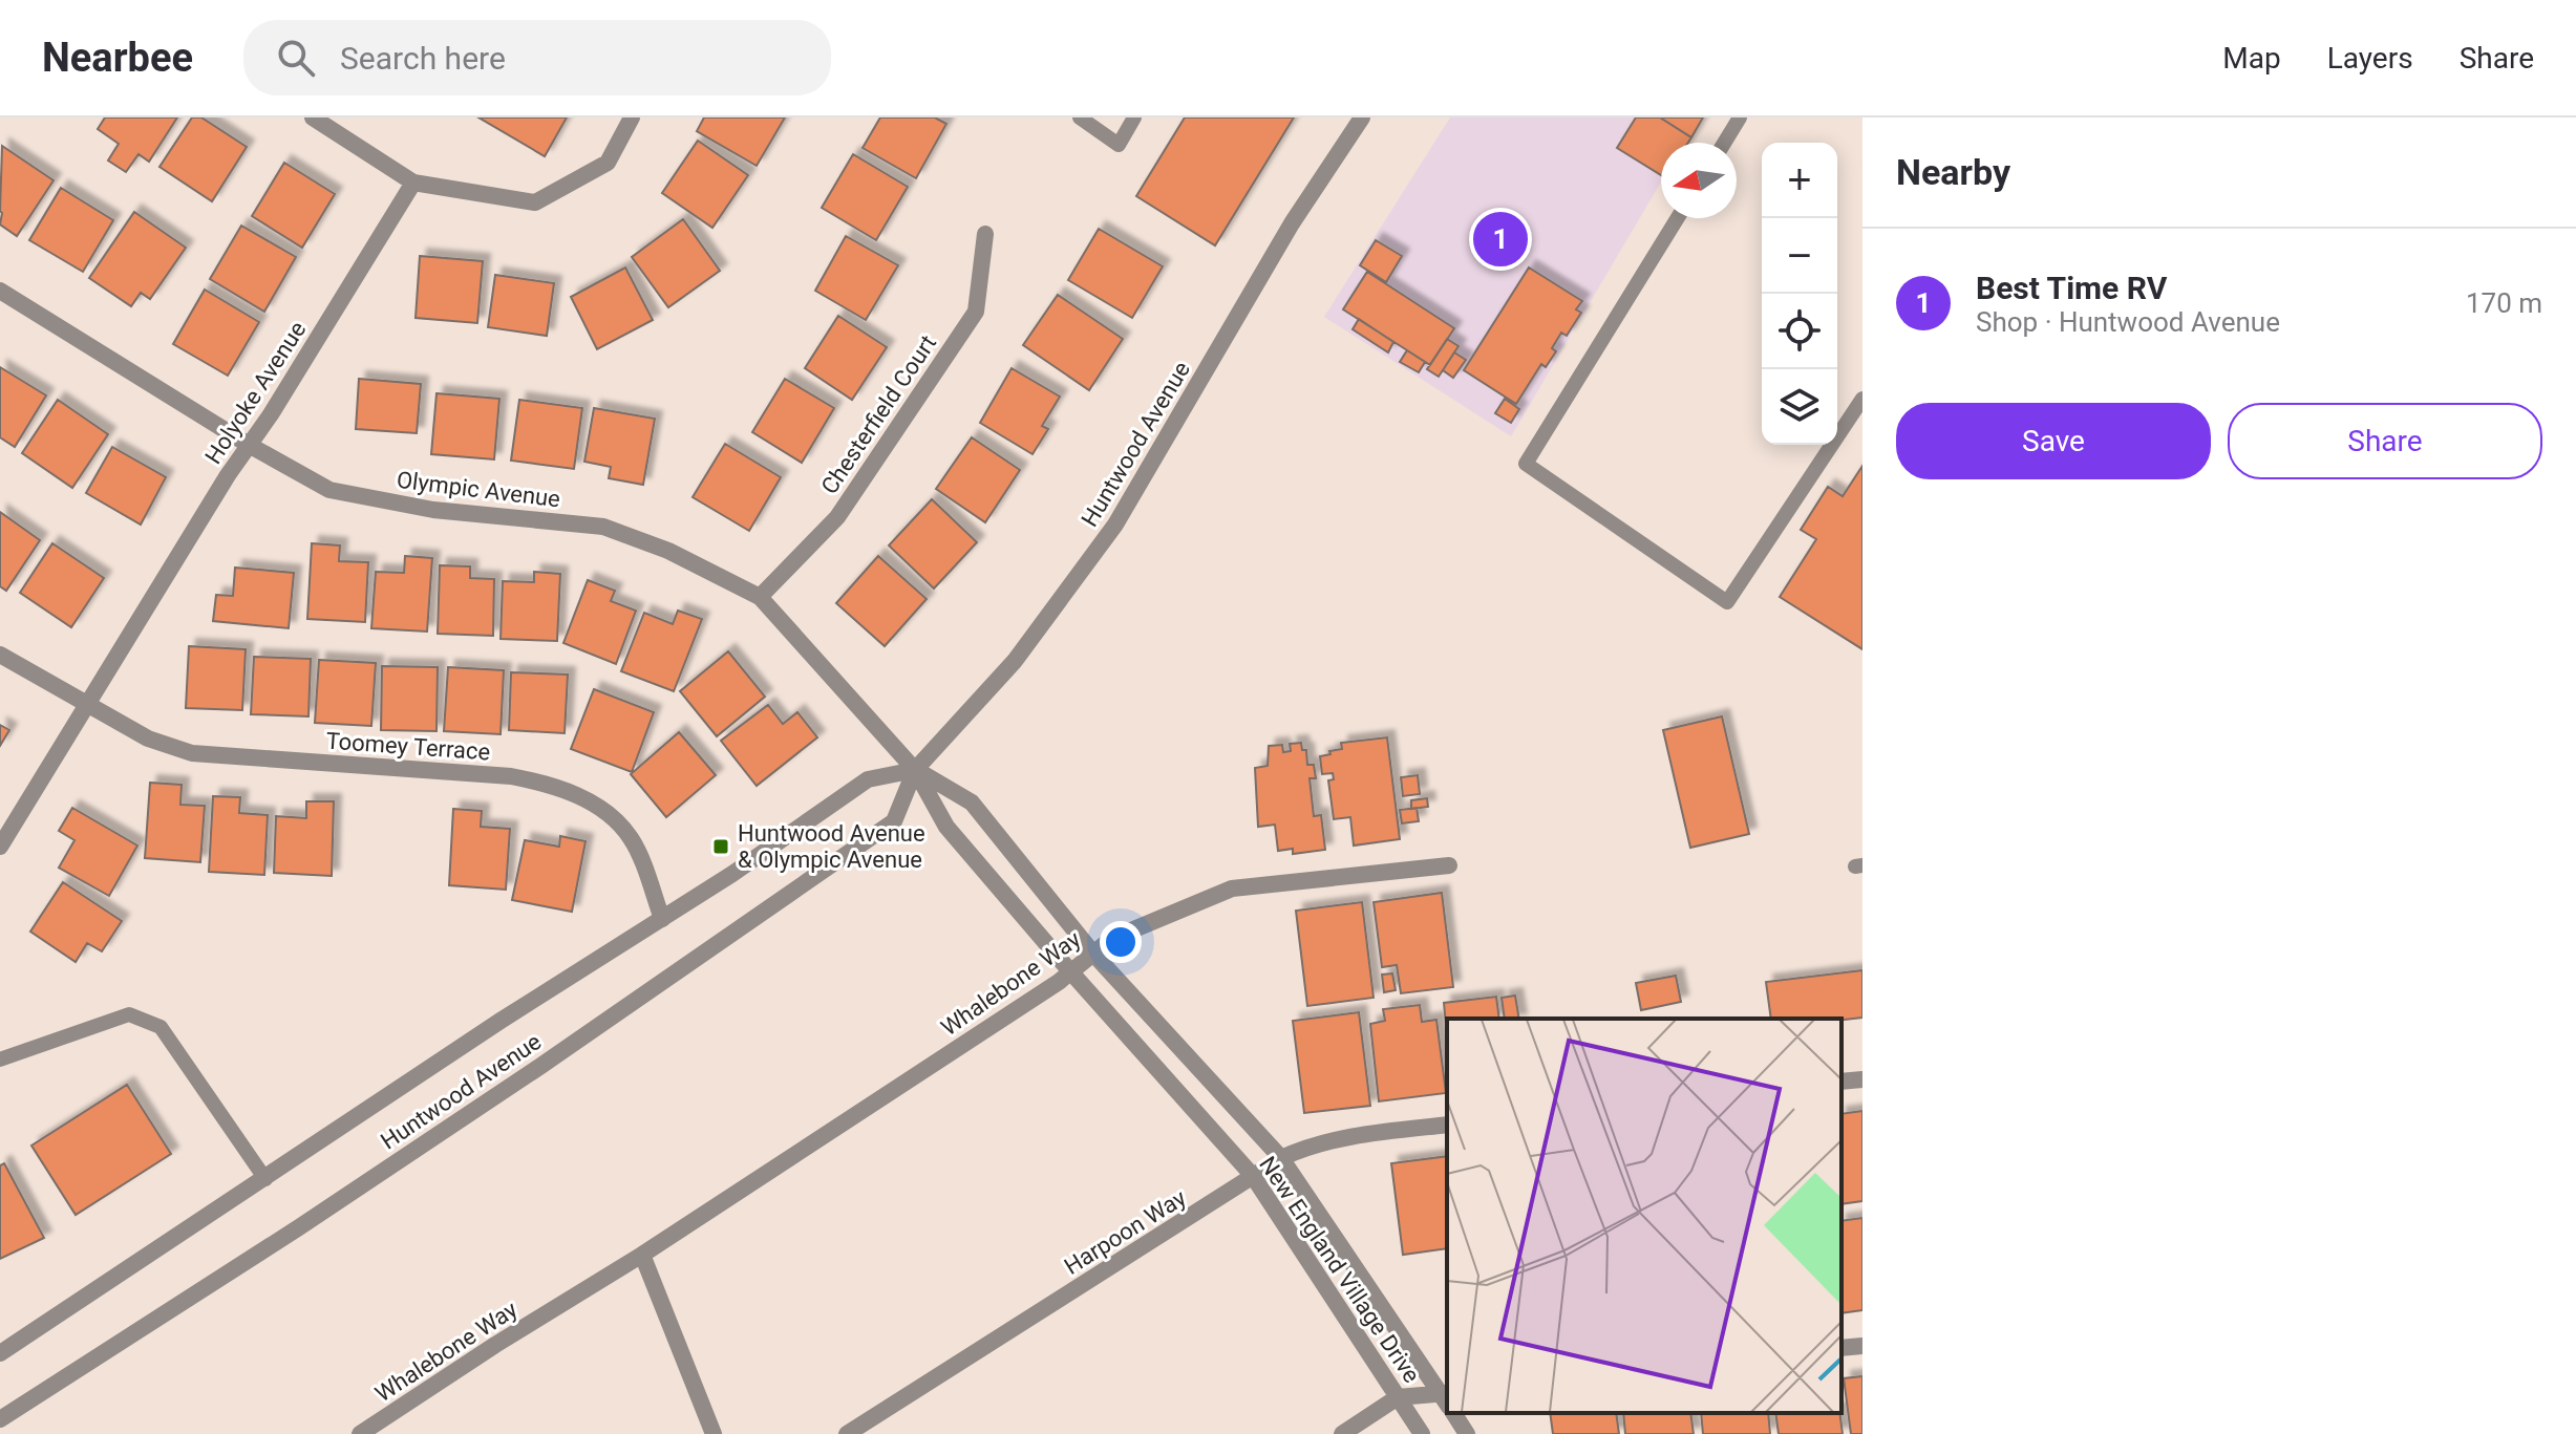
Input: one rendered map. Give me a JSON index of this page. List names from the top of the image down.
{
  "streets": {
    "street": [
      "Holyoke Avenue",
      "Chesterfield Court",
      "Huntwood Avenue",
      "Olympic Avenue",
      "Toomey Terrace",
      "Whalebone Way",
      "Harpoon Way",
      "New England Village Drive"
    ]
  },
  "crossings": [
    ["Holyoke Avenue", "Olympic Avenue"],
    ["Holyoke Avenue", "Toomey Terrace"],
    ["Chesterfield Court", "Olympic Avenue"],
    ["Huntwood Avenue", "Olympic Avenue"],
    ["Huntwood Avenue", "Toomey Terrace"],
    ["Huntwood Avenue", "New England Village Drive"],
    ["Olympic Avenue", "New England Village Drive"],
    ["Whalebone Way", "New England Village Drive"],
    ["Harpoon Way", "New England Village Drive"]
  ],
  "places": {
    "transit": ["Huntwood Avenue & Olympic Avenue"]
  },
  "north": "left",
  "page": {
    "header": "Nearbee",
    "search": "Search here",
    "nav": ["Map", "Layers", "Share"],
    "heading": "Nearby",
    "map_buttons": ["+", "−"],
    "pins": "1",
    "list": [
      {
        "mark": "1",
        "name": "Best Time RV",
        "note": "Shop · Huntwood Avenue",
        "value": "170 m"
      }
    ],
    "buttons": ["Save", "Share"]
  }
}
